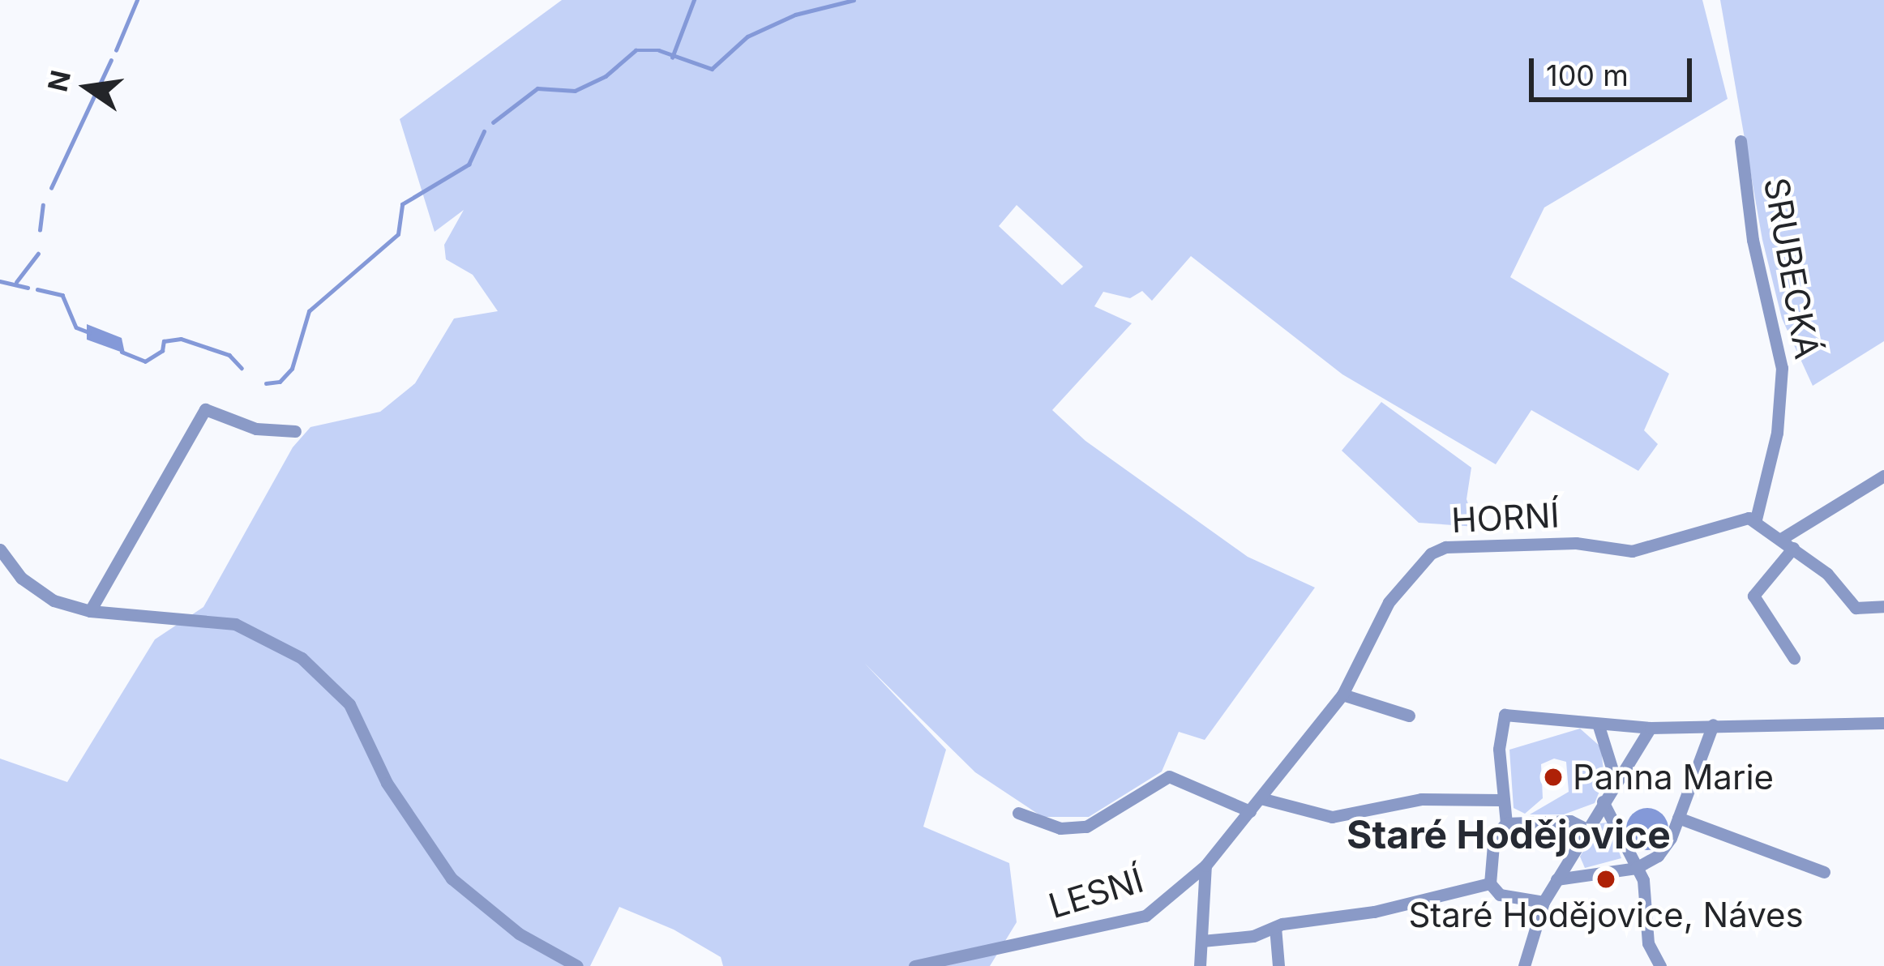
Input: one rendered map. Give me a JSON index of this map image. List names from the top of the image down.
{
  "streets": {
    "street": ["SRUBECKÁ", "HORNÍ", "LESNÍ"]
  },
  "crossings": [
    ["SRUBECKÁ", "HORNÍ"],
    ["HORNÍ", "LESNÍ"]
  ],
  "districts": ["Staré Hodějovice"],
  "places": ["Panna Marie", "Staré Hodějovice, Náves"],
  "scale_bar": "100 m",
  "north": "left"
}
